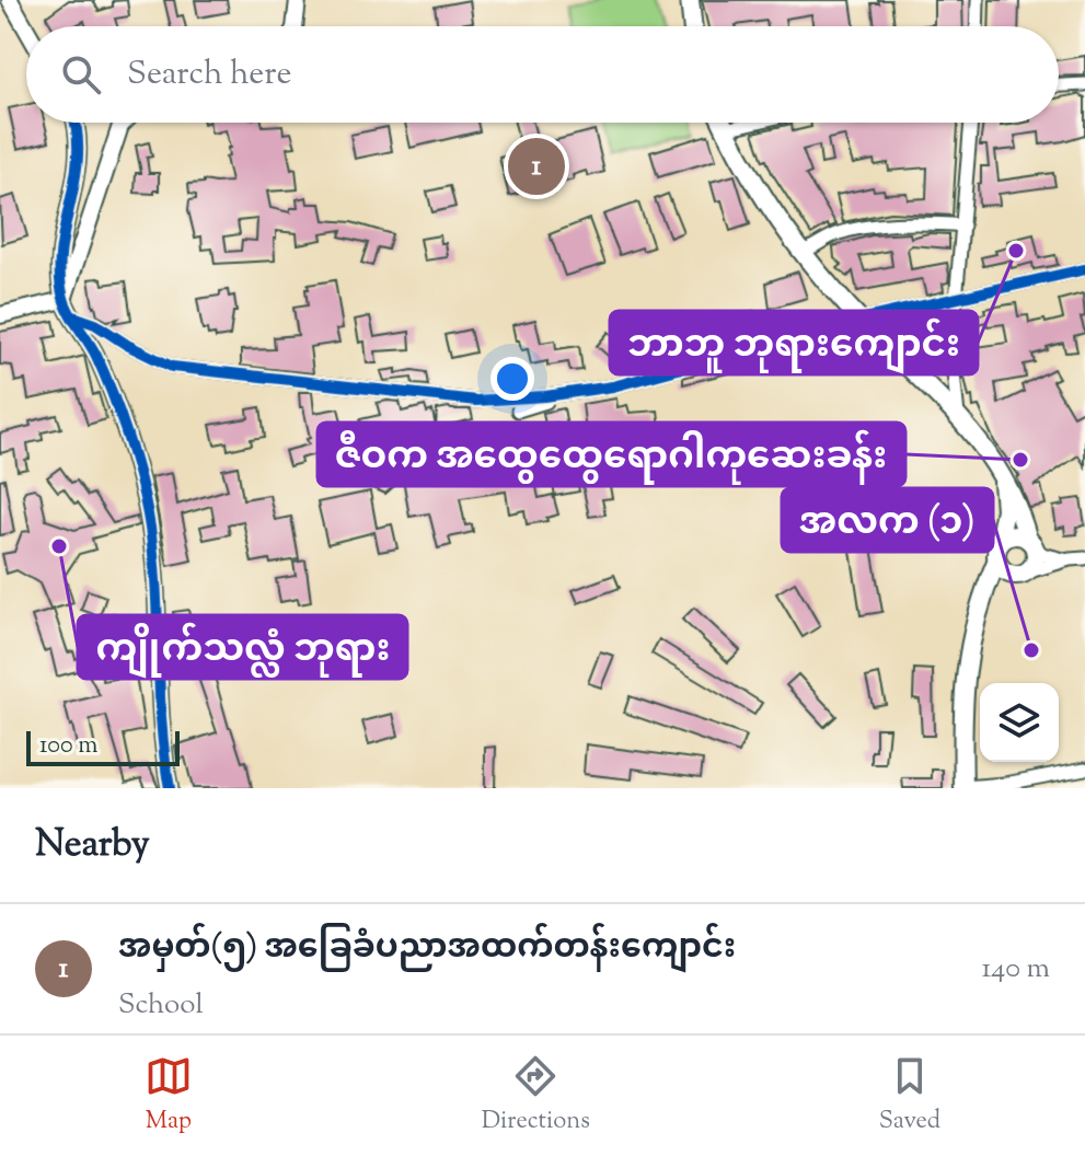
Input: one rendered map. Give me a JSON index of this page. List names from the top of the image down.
{
  "places": [
    "ဘာဘူ ဘုရားကျောင်း",
    "ဇီဝက အထွေထွေရောဂါကုဆေးခန်း",
    "ကျိုက်သလ္လံ ဘုရား",
    "အလက (၁)"
  ],
  "scale_bar": "100 m",
  "page": {
    "search": "Search here",
    "pins": "1",
    "scale": "100 m",
    "heading": "Nearby",
    "list": [
      {
        "mark": "1",
        "name": "အမှတ်(၅) အခြေခံပညာအထက်တန်းကျောင်း",
        "note": "School",
        "value": "140 m"
      }
    ],
    "nav": ["Map", "Directions", "Saved"]
  }
}
